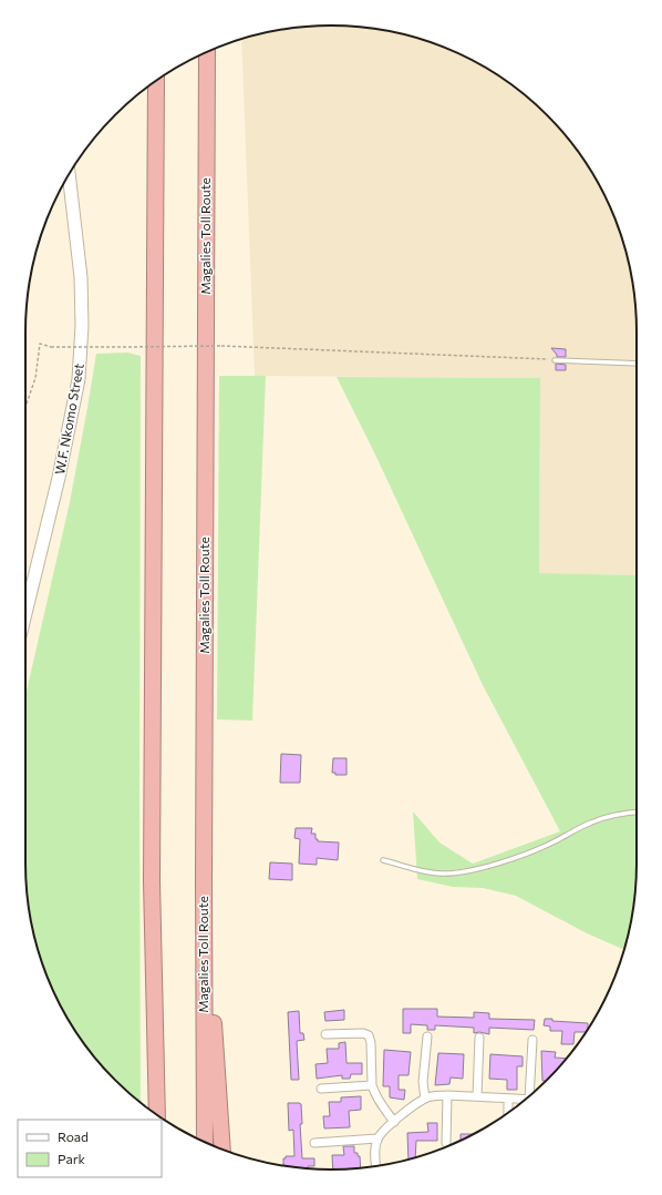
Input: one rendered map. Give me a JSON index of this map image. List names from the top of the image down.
{
  "streets": {
    "highway": ["Magalies Toll Route"],
    "main road": ["W.F. Nkomo Street"]
  },
  "legend": ["Road", "Park"]
}
